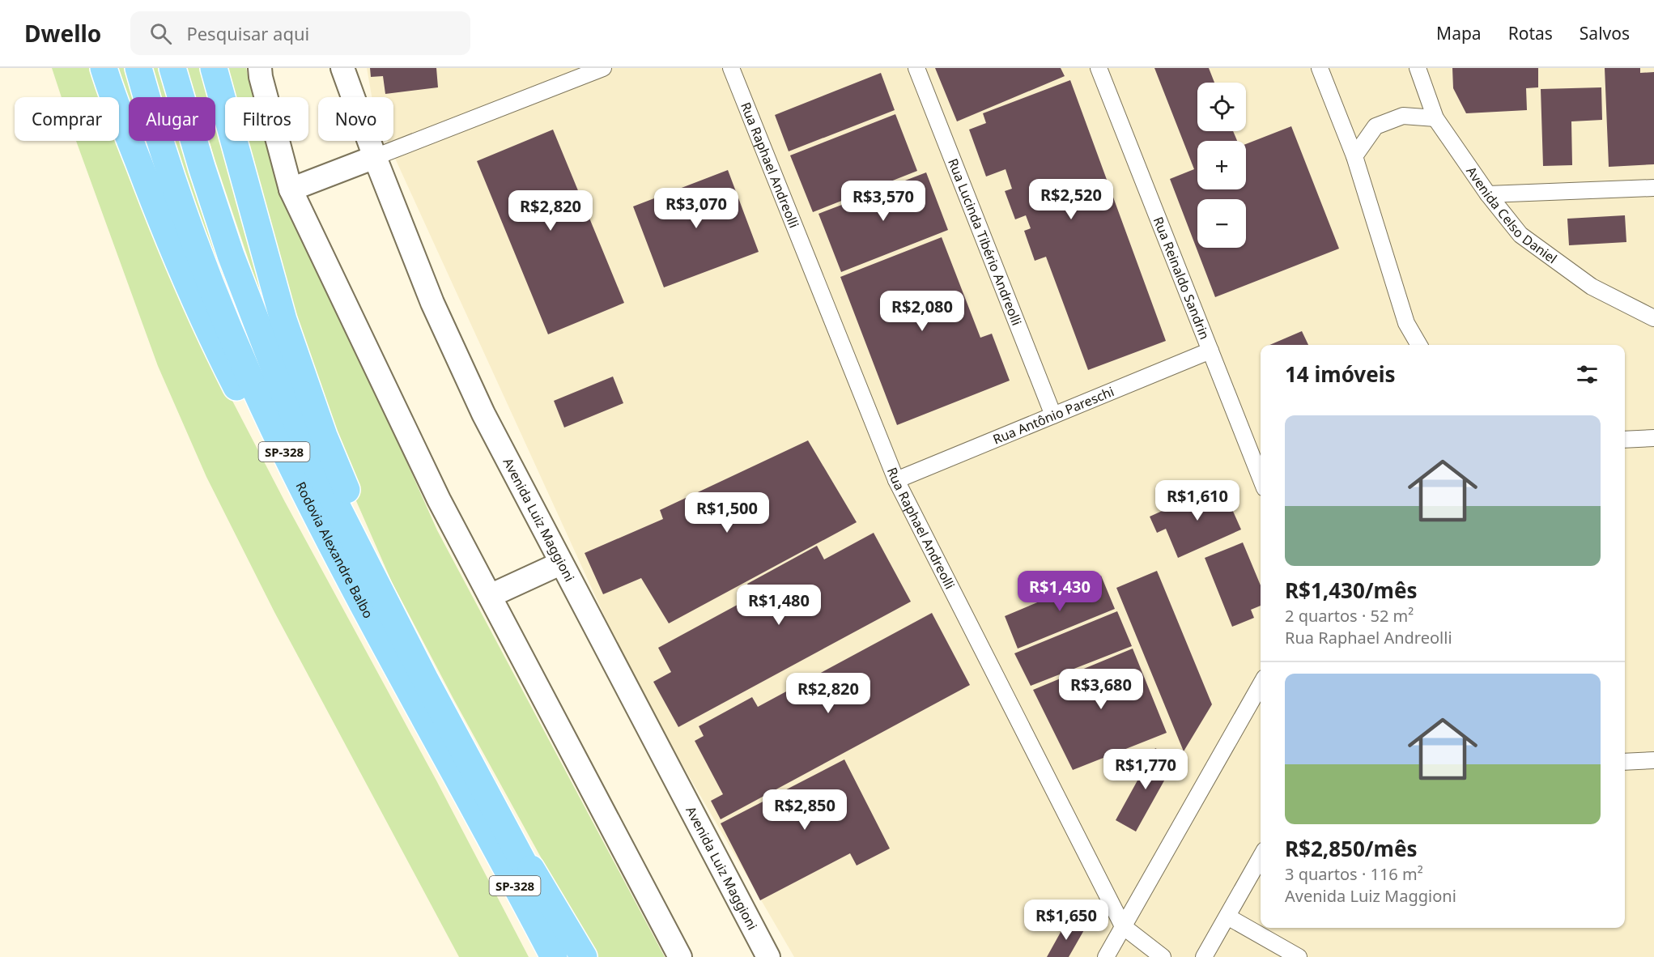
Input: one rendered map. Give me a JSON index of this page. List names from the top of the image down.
{
  "streets": {
    "highway": ["SP-328", "Rodovia Alexandre Balbo"],
    "street": [
      "Rua Raphael Andreolli",
      "Avenida Celso Daniel",
      "Rua Lucinda Tibério Andreolli",
      "Rua Reinaldo Sandrin",
      "Rua Antônio Pareschi",
      "Avenida Luiz Maggioni"
    ]
  },
  "crossings": [
    ["Rua Raphael Andreolli", "Rua Antônio Pareschi"],
    ["Rua Lucinda Tibério Andreolli", "Rua Antônio Pareschi"],
    ["Rua Reinaldo Sandrin", "Rua Antônio Pareschi"]
  ],
  "page": {
    "header": "Dwello",
    "search": "Pesquisar aqui",
    "nav": ["Mapa", "Rotas", "Salvos"],
    "map_buttons": ["+", "−"],
    "chip": [
      "Comprar",
      "Alugar",
      "Filtros",
      "Novo"
    ],
    "price": [
      "R$2,520",
      "R$3,570",
      "R$3,070",
      "R$2,820",
      "R$2,080",
      "R$1,610",
      "R$1,500",
      "R$1,430",
      "R$1,480",
      "R$3,680",
      "R$2,820",
      "R$1,770",
      "R$2,850",
      "R$1,650"
    ],
    "heading": "14 imóveis",
    "list": [
      {
        "name": "R$1,430/mês",
        "note": "2 quartos · 52 m² · Rua Raphael Andreolli"
      },
      {
        "name": "R$2,850/mês",
        "note": "3 quartos · 116 m² · Avenida Luiz Maggioni"
      }
    ]
  }
}
